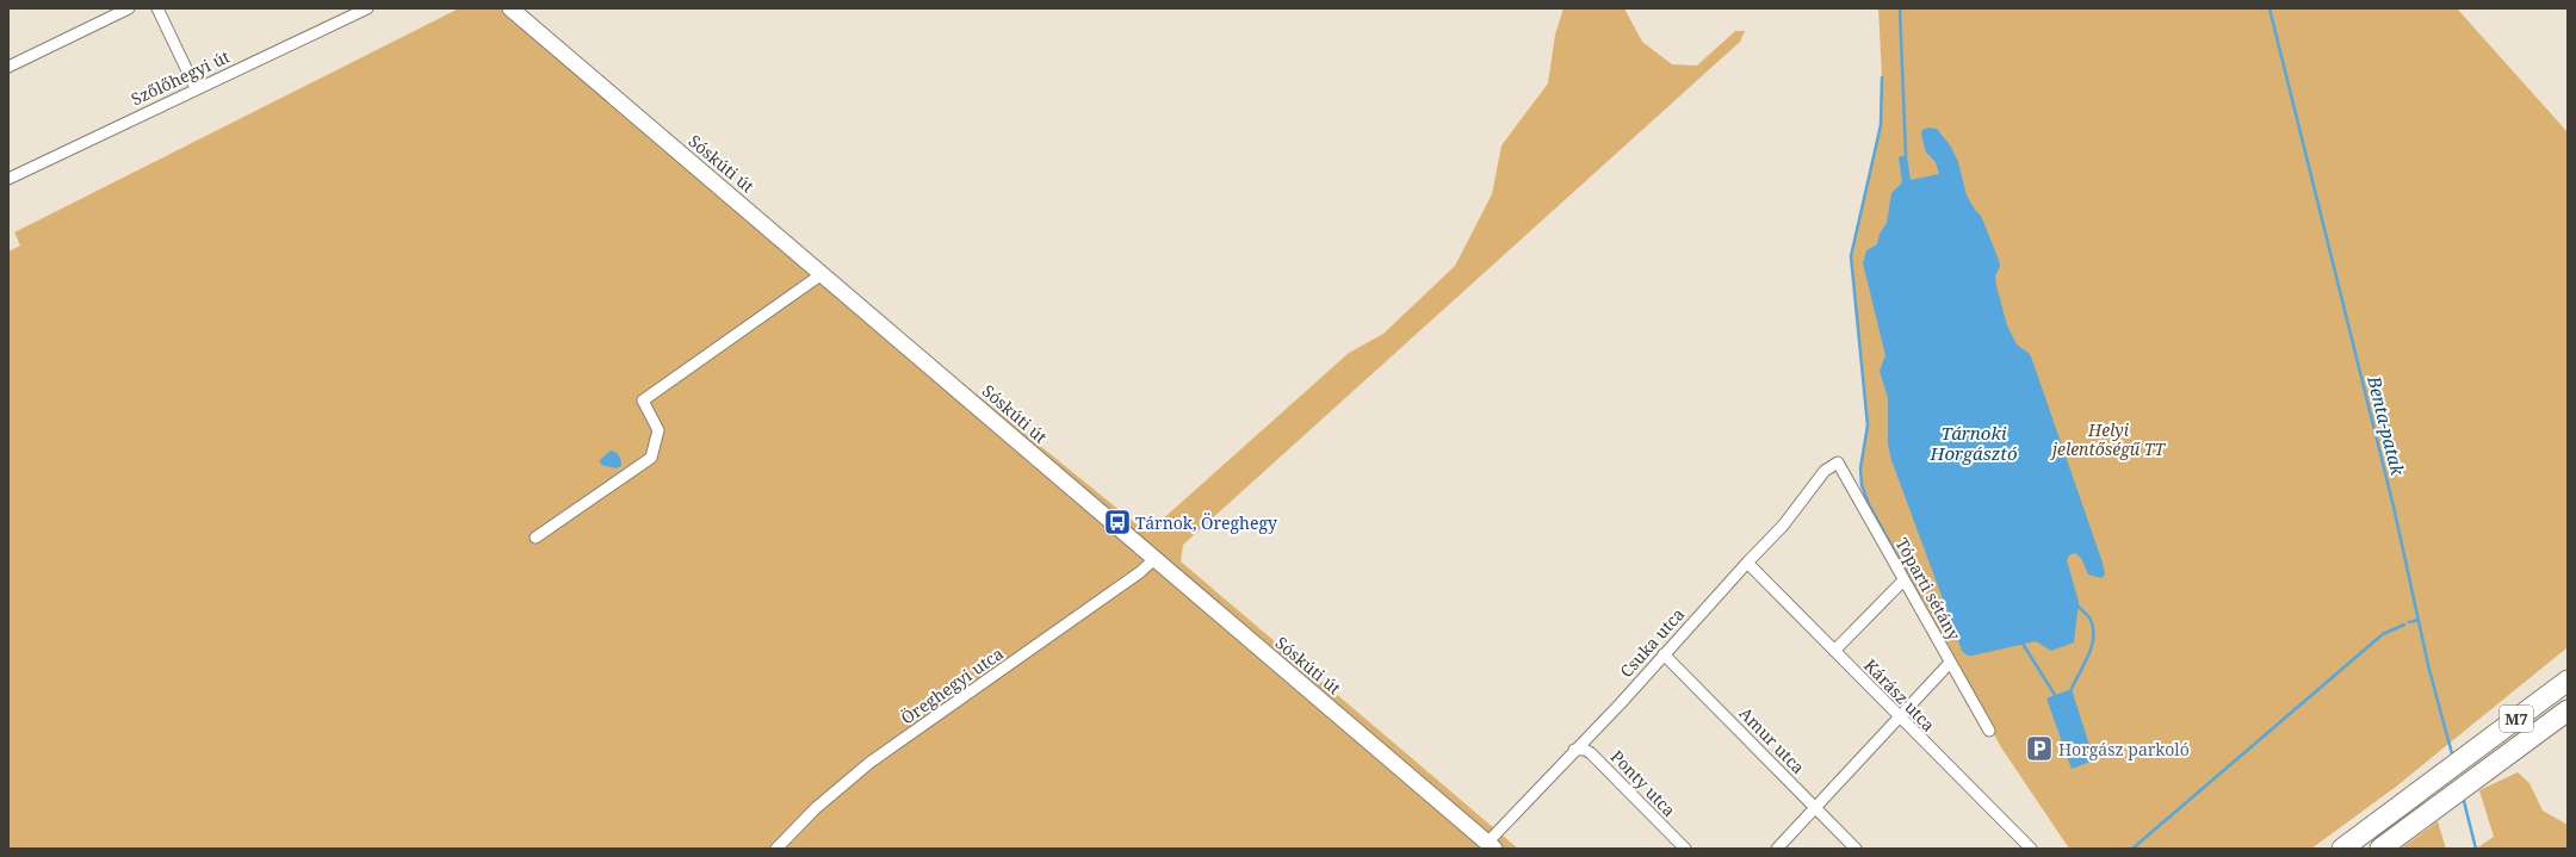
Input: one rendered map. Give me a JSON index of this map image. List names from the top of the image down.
{
  "streets": {
    "highway": ["M7"],
    "main road": ["Sóskúti út"],
    "street": [
      "Szőlőhegyi út",
      "Tóparti sétány",
      "Csuka utca",
      "Öreghegyi utca",
      "Kárász utca",
      "Amur utca",
      "Ponty utca"
    ]
  },
  "crossings": [
    ["Sóskúti út", "Csuka utca"],
    ["Sóskúti út", "Öreghegyi utca"],
    ["Tóparti sétány", "Csuka utca"],
    ["Csuka utca", "Kárász utca"],
    ["Csuka utca", "Amur utca"],
    ["Csuka utca", "Ponty utca"]
  ],
  "water": ["Benta-patak", "Tárnoki Horgásztó"],
  "parks": ["Helyi jelentőségű TT"],
  "places": {
    "bus stop": ["Tárnok, Öreghegy"],
    "parking": ["Horgász parkoló"]
  }
}
